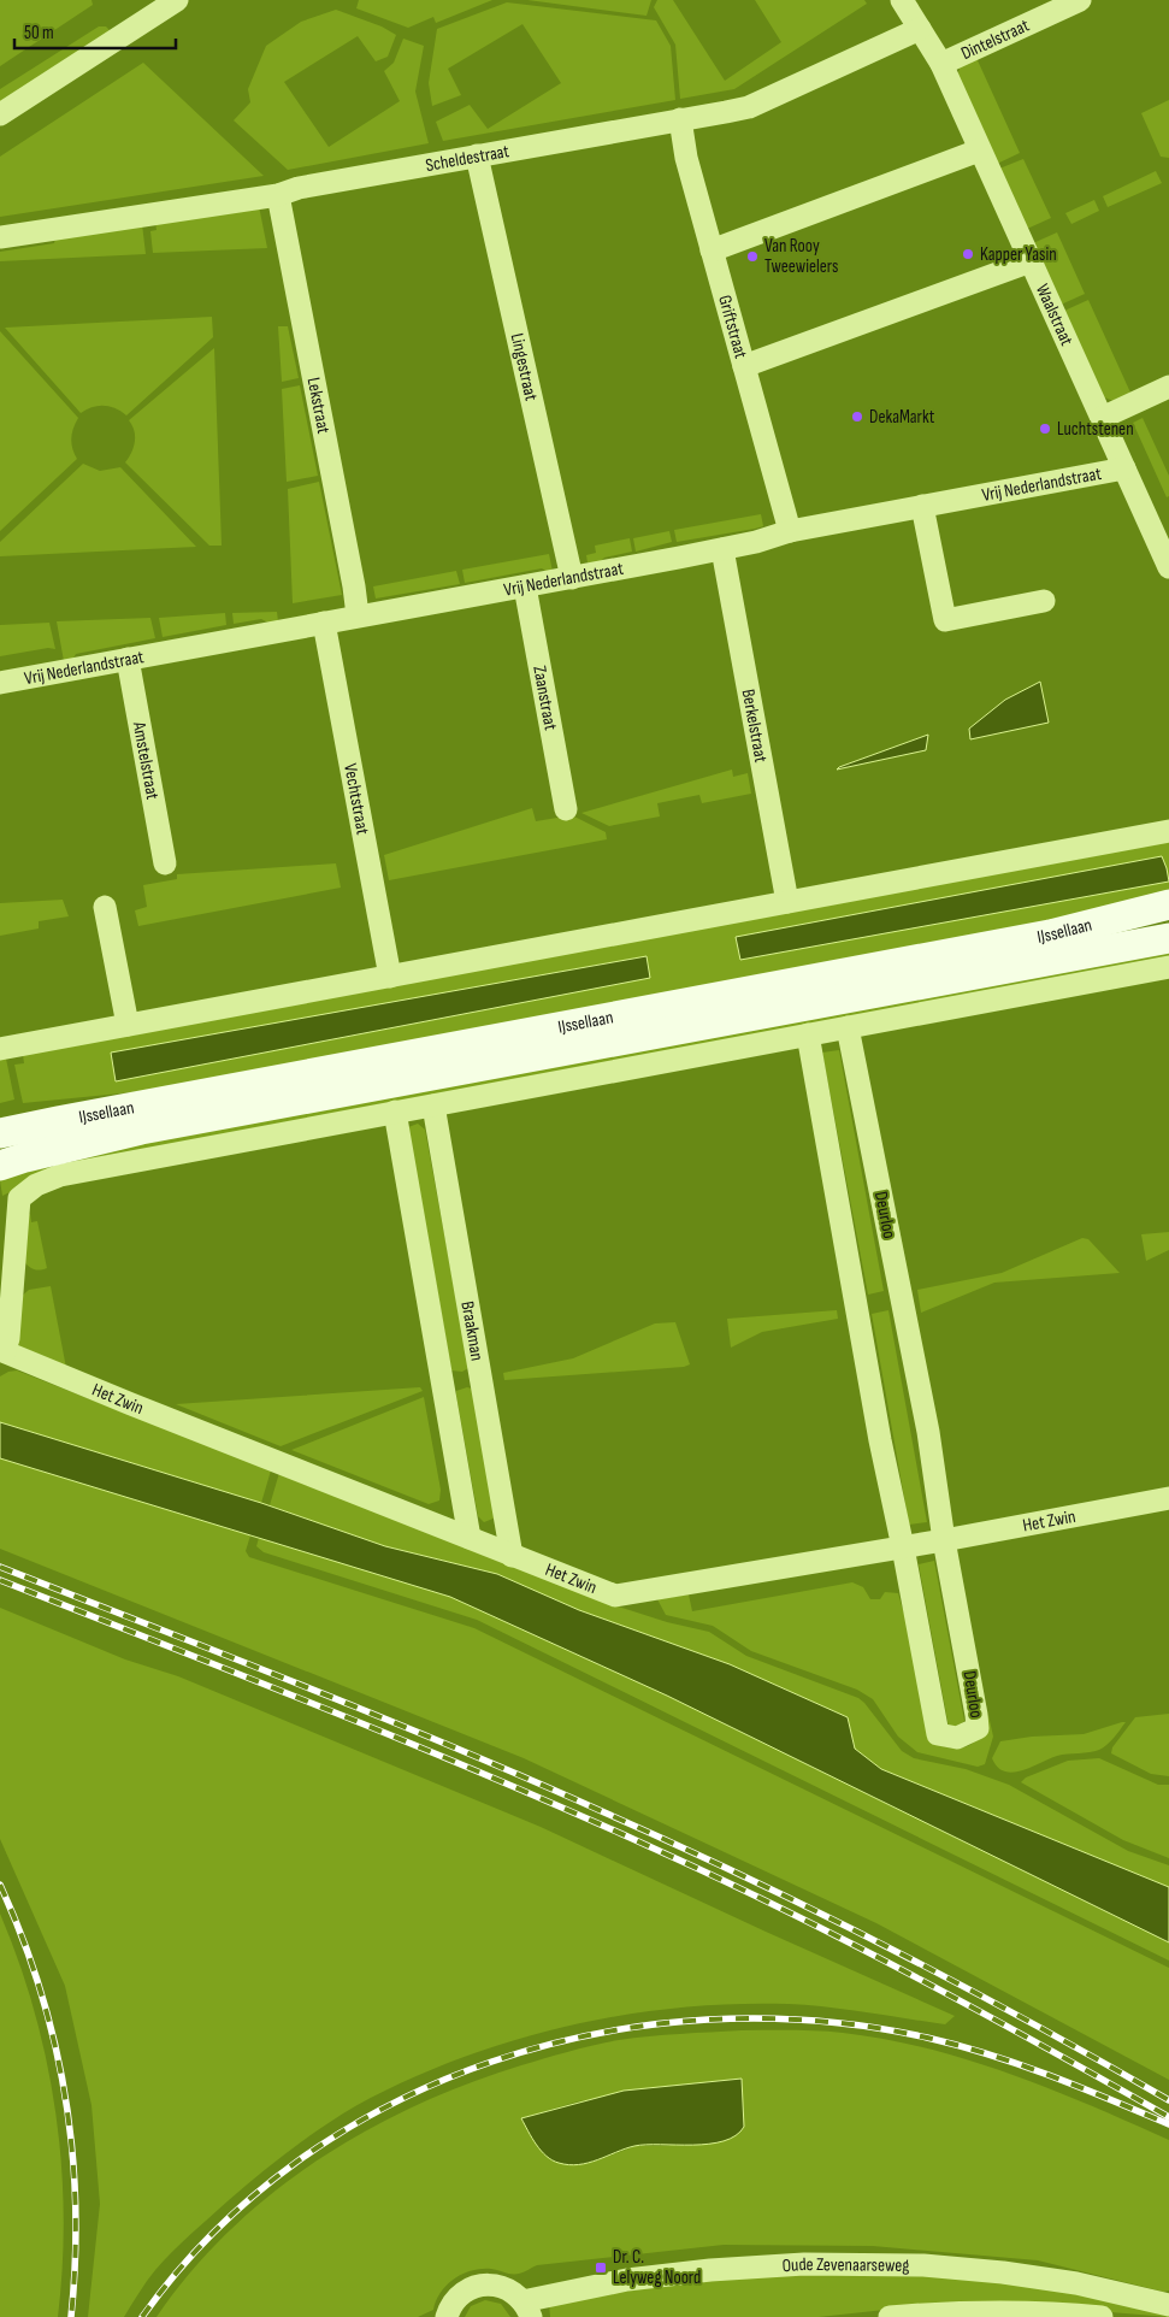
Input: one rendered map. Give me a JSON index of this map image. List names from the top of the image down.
{
  "streets": {
    "main road": ["IJssellaan"],
    "street": [
      "Dintelstraat",
      "Scheldestraat",
      "Waalstraat",
      "Griftstraat",
      "Lingestraat",
      "Lekstraat",
      "Vrij Nederlandstraat",
      "Zaanstraat",
      "Berkelstraat",
      "Amstelstraat",
      "Vechtstraat",
      "Deurloo",
      "Braakman",
      "Het Zwin",
      "Oude Zevenaarseweg"
    ]
  },
  "crossings": [
    ["Dintelstraat", "Waalstraat"],
    ["Scheldestraat", "Waalstraat"],
    ["Scheldestraat", "Griftstraat"],
    ["Scheldestraat", "Lingestraat"],
    ["Scheldestraat", "Lekstraat"],
    ["Waalstraat", "Vrij Nederlandstraat"],
    ["Griftstraat", "Vrij Nederlandstraat"],
    ["Lingestraat", "Vrij Nederlandstraat"],
    ["Lekstraat", "Vrij Nederlandstraat"],
    ["Vrij Nederlandstraat", "Zaanstraat"],
    ["Vrij Nederlandstraat", "Berkelstraat"],
    ["Vrij Nederlandstraat", "Amstelstraat"],
    ["Vrij Nederlandstraat", "Vechtstraat"],
    ["Deurloo", "Het Zwin"],
    ["Braakman", "Het Zwin"]
  ],
  "places": {
    "other": [
      "Kapper Yasin",
      "Van Rooy Tweewielers",
      "DekaMarkt",
      "Luchtstenen"
    ],
    "transit": ["Dr. C. Lelyweg Noord"]
  },
  "scale_bar": "50 m"
}
